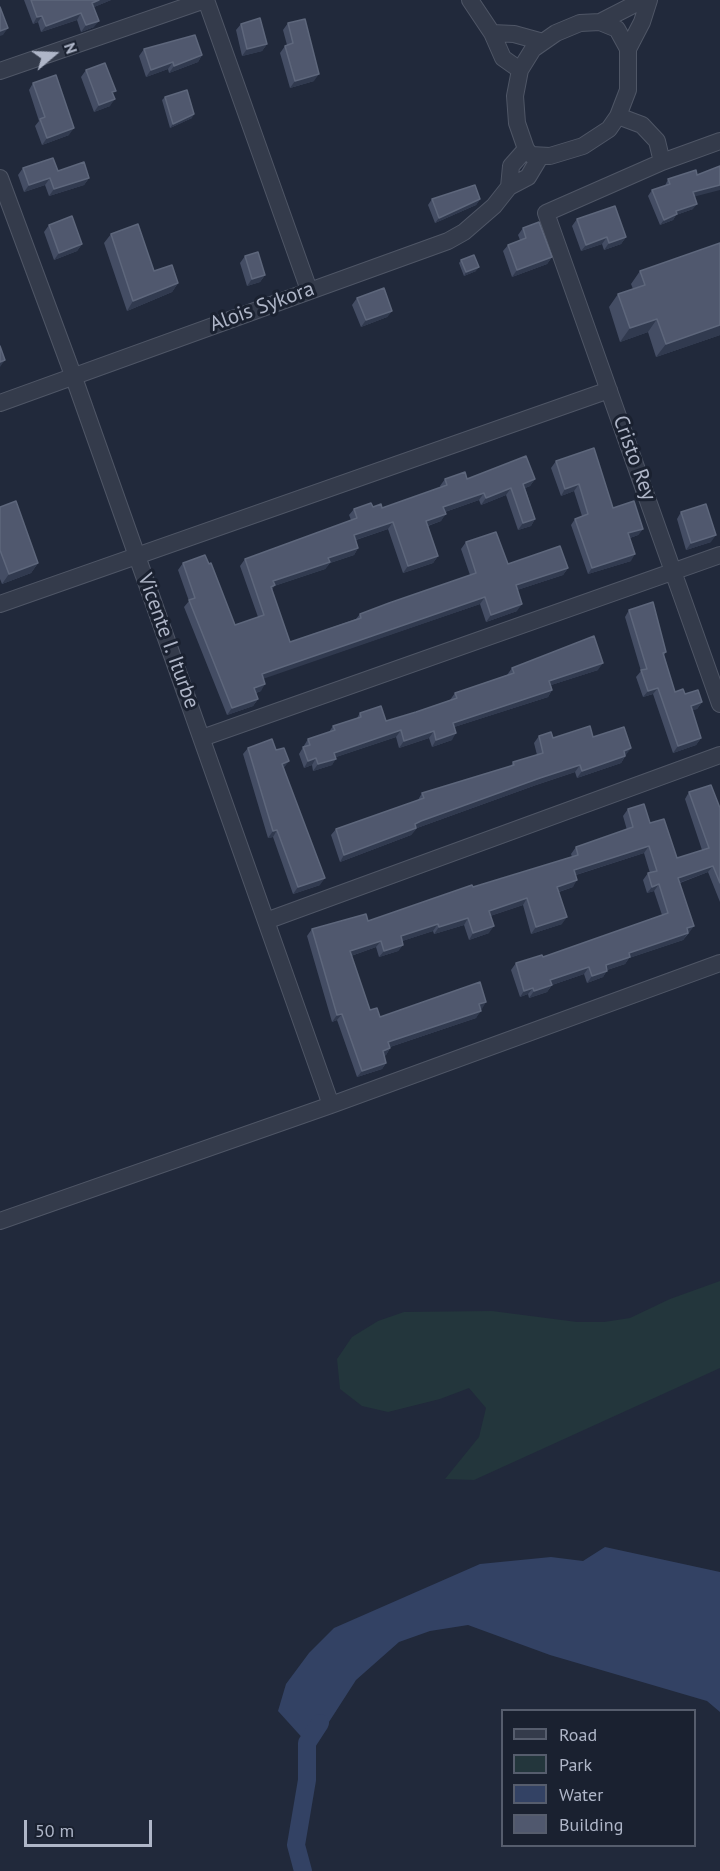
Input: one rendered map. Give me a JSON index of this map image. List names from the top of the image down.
{
  "streets": {
    "street": ["Alois Sykora", "Cristo Rey", "Vicente I. Iturbe"]
  },
  "crossings": [
    ["Alois Sykora", "Vicente I. Iturbe"]
  ],
  "legend": [
    "Road",
    "Park",
    "Water",
    "Building"
  ],
  "scale_bar": "50 m",
  "north": "right"
}
